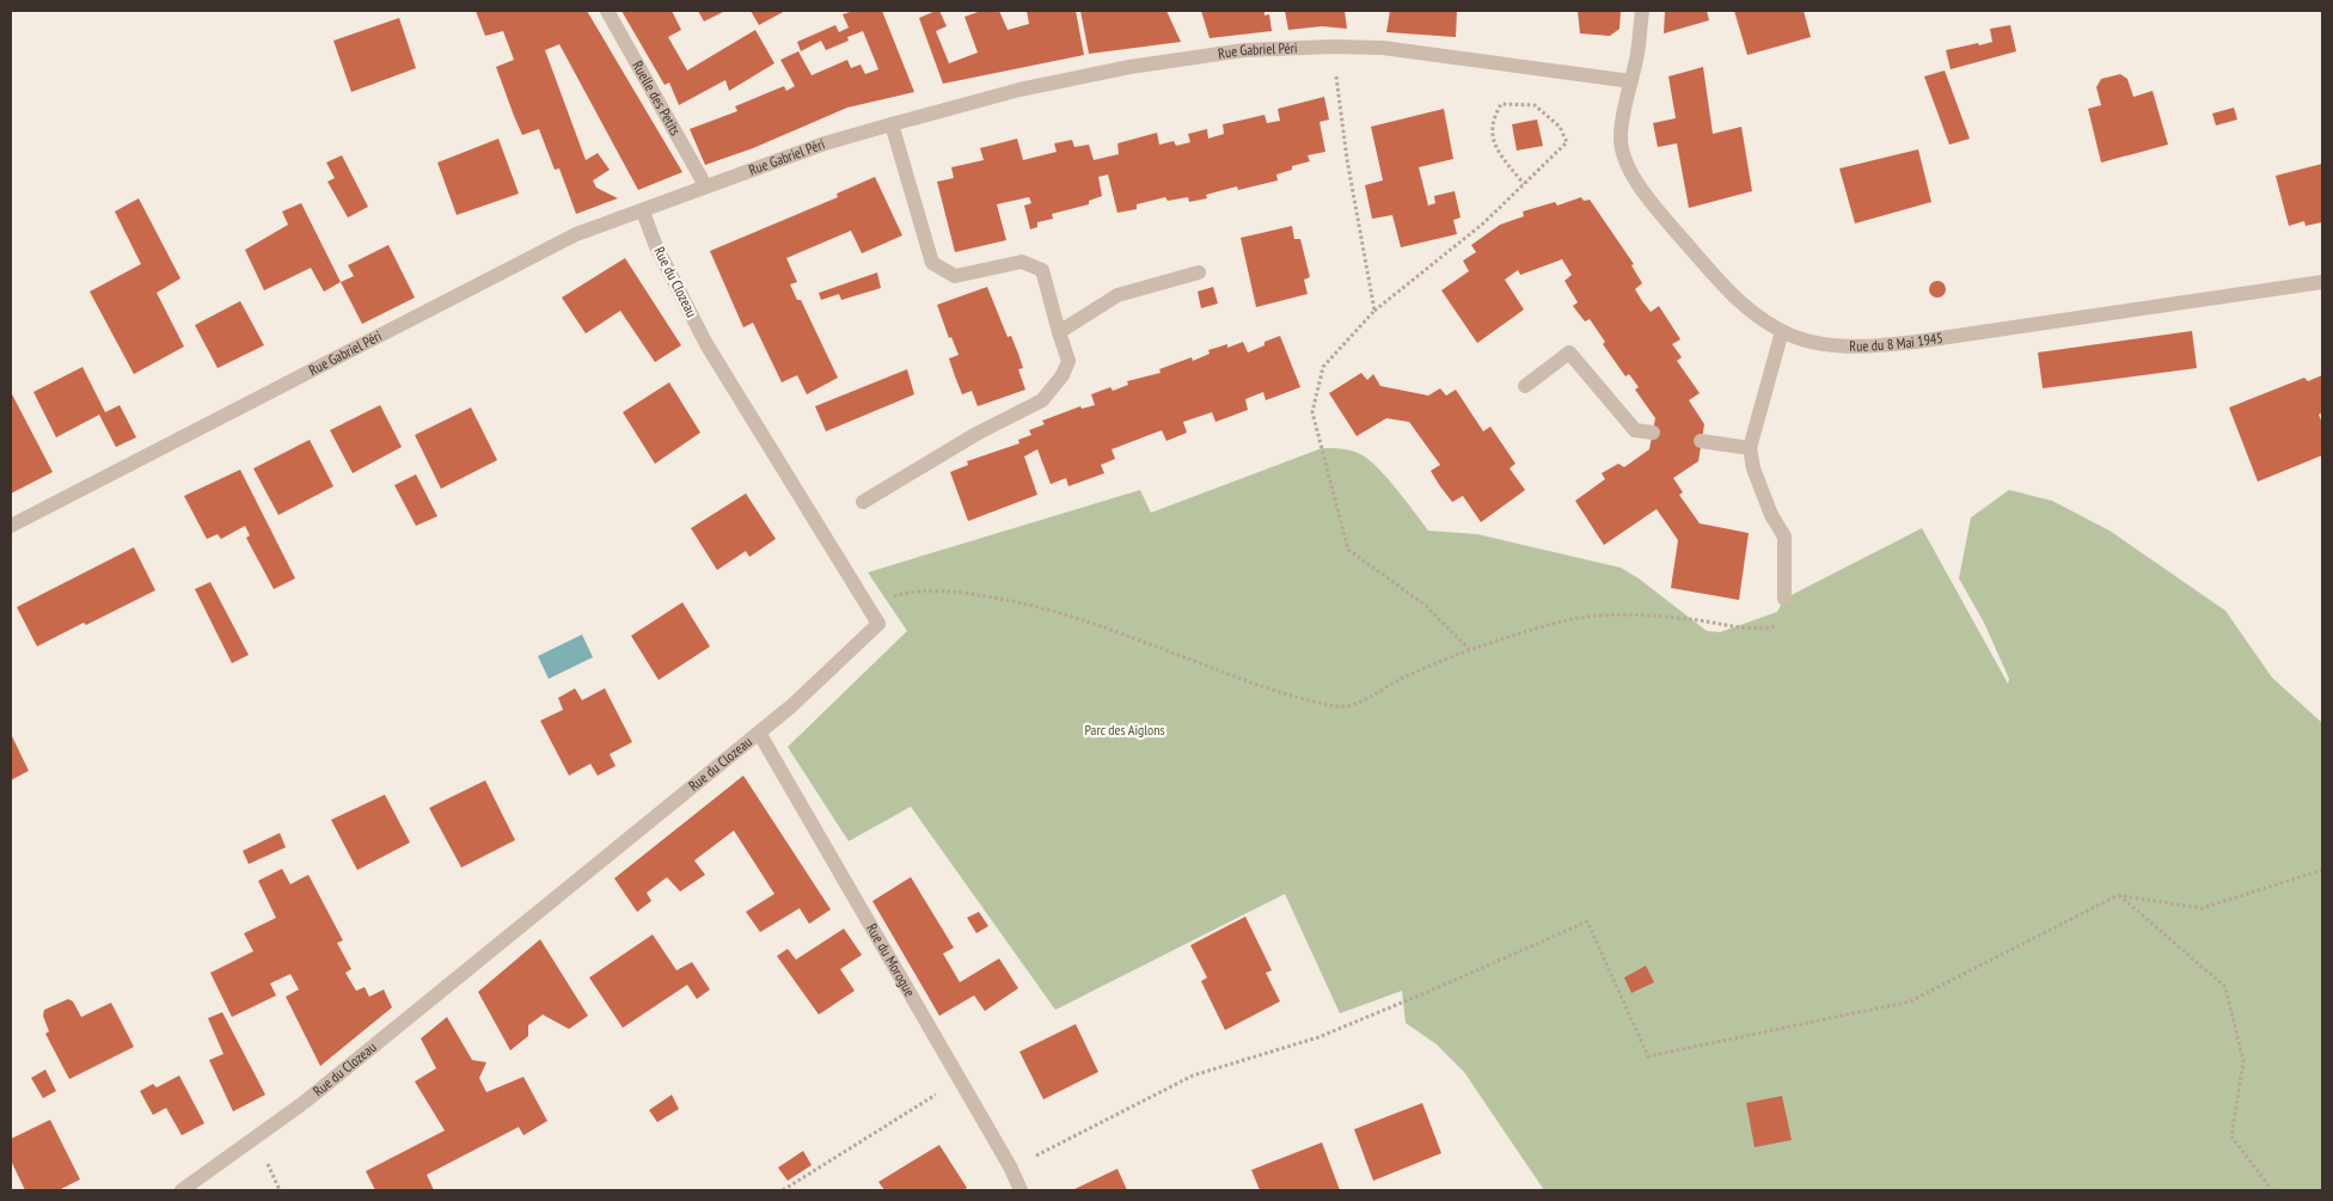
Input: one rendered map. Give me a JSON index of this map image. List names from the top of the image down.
{
  "streets": {
    "street": [
      "Rue Gabriel Péri",
      "Ruelle des Petits",
      "Rue du Clozeau",
      "Rue du 8 Mai 1945",
      "Rue du Morogue"
    ]
  },
  "crossings": [
    ["Rue Gabriel Péri", "Ruelle des Petits"],
    ["Rue Gabriel Péri", "Rue du Clozeau"],
    ["Rue Gabriel Péri", "Rue du 8 Mai 1945"],
    ["Rue du Clozeau", "Rue du Morogue"]
  ],
  "parks": ["Parc des Aiglons"]
}
